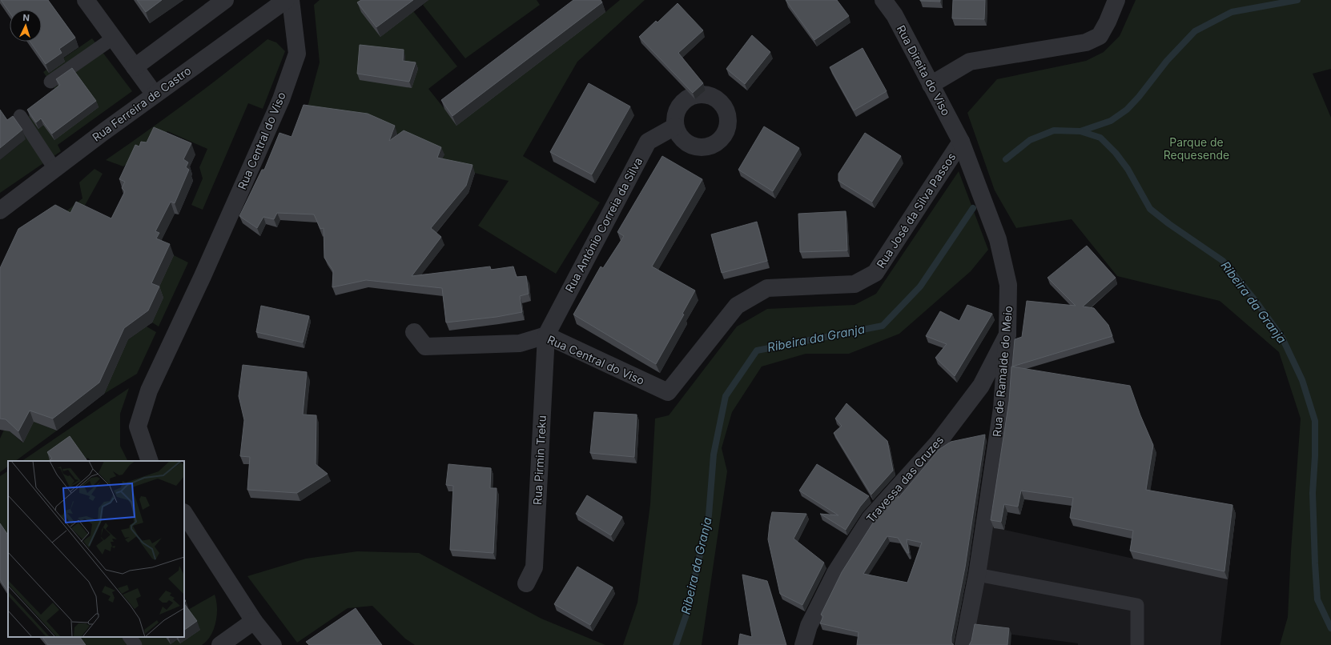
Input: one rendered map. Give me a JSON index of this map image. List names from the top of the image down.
{
  "streets": {
    "street": [
      "Rua Direita do Viso",
      "Rua Ferreira de Castro",
      "Rua Central do Viso",
      "Rua José da Silva Passos",
      "Rua António Correia da Silva",
      "Rua de Ramalde do Meio",
      "Rua Pirmin Treku",
      "Travessa das Cruzes"
    ]
  },
  "crossings": [
    ["Rua Direita do Viso", "Rua José da Silva Passos"],
    ["Rua Direita do Viso", "Rua de Ramalde do Meio"],
    ["Rua Central do Viso", "Rua José da Silva Passos"],
    ["Rua Central do Viso", "Rua António Correia da Silva"],
    ["Rua Central do Viso", "Rua Pirmin Treku"],
    ["Rua José da Silva Passos", "Rua de Ramalde do Meio"],
    ["Rua António Correia da Silva", "Rua Pirmin Treku"],
    ["Rua de Ramalde do Meio", "Travessa das Cruzes"]
  ],
  "water": ["Ribeira da Granja"],
  "parks": ["Parque de Requesende"],
  "north": "top"
}
